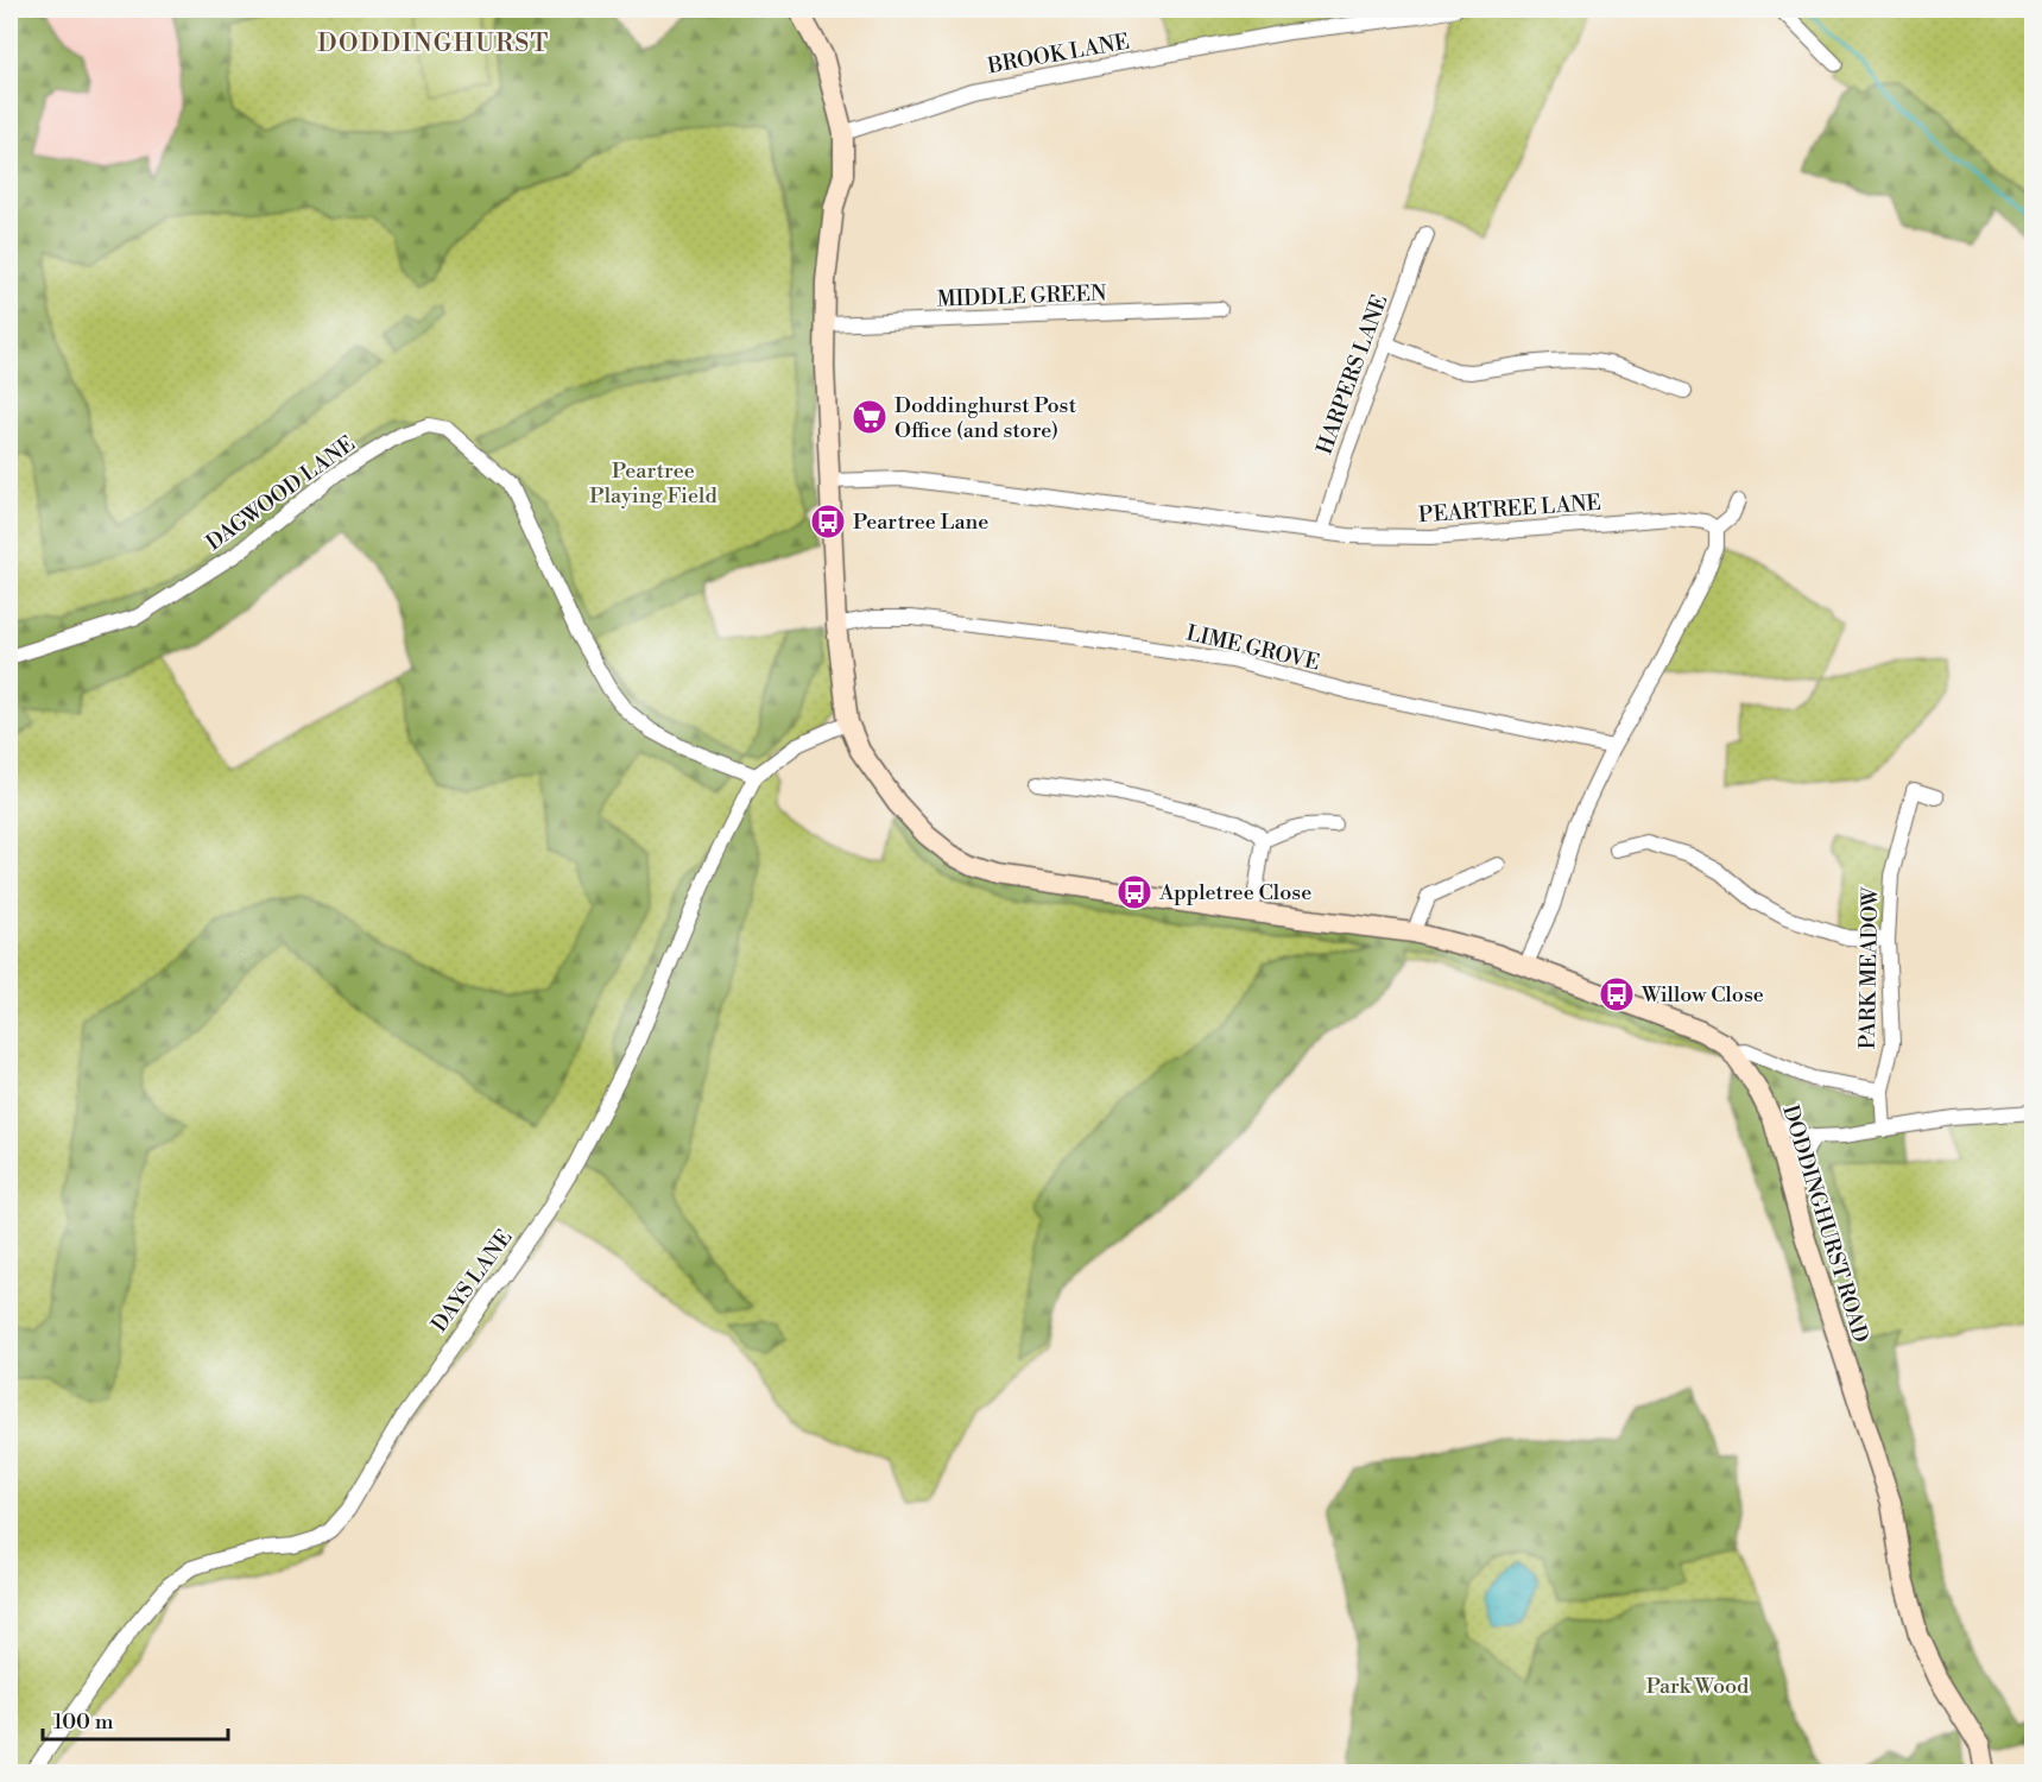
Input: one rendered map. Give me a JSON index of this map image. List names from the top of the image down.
{
  "streets": {
    "street": [
      "BROOK LANE",
      "MIDDLE GREEN",
      "HARPERS LANE",
      "DAGWOOD LANE",
      "PEARTREE LANE",
      "LIME GROVE",
      "PARK MEADOW",
      "DODDINGHURST ROAD",
      "DAYS LANE"
    ]
  },
  "crossings": [
    ["BROOK LANE", "DODDINGHURST ROAD"],
    ["MIDDLE GREEN", "DODDINGHURST ROAD"],
    ["HARPERS LANE", "PEARTREE LANE"],
    ["DAGWOOD LANE", "DAYS LANE"],
    ["PEARTREE LANE", "DODDINGHURST ROAD"],
    ["LIME GROVE", "DODDINGHURST ROAD"],
    ["DODDINGHURST ROAD", "DAYS LANE"]
  ],
  "districts": ["DODDINGHURST"],
  "parks": ["Peartree Playing Field", "Park Wood"],
  "places": {
    "supermarket": ["Doddinghurst Post Office (and store)"],
    "bus stop": ["Peartree Lane", "Appletree Close", "Willow Close"]
  },
  "scale_bar": "100 m"
}
